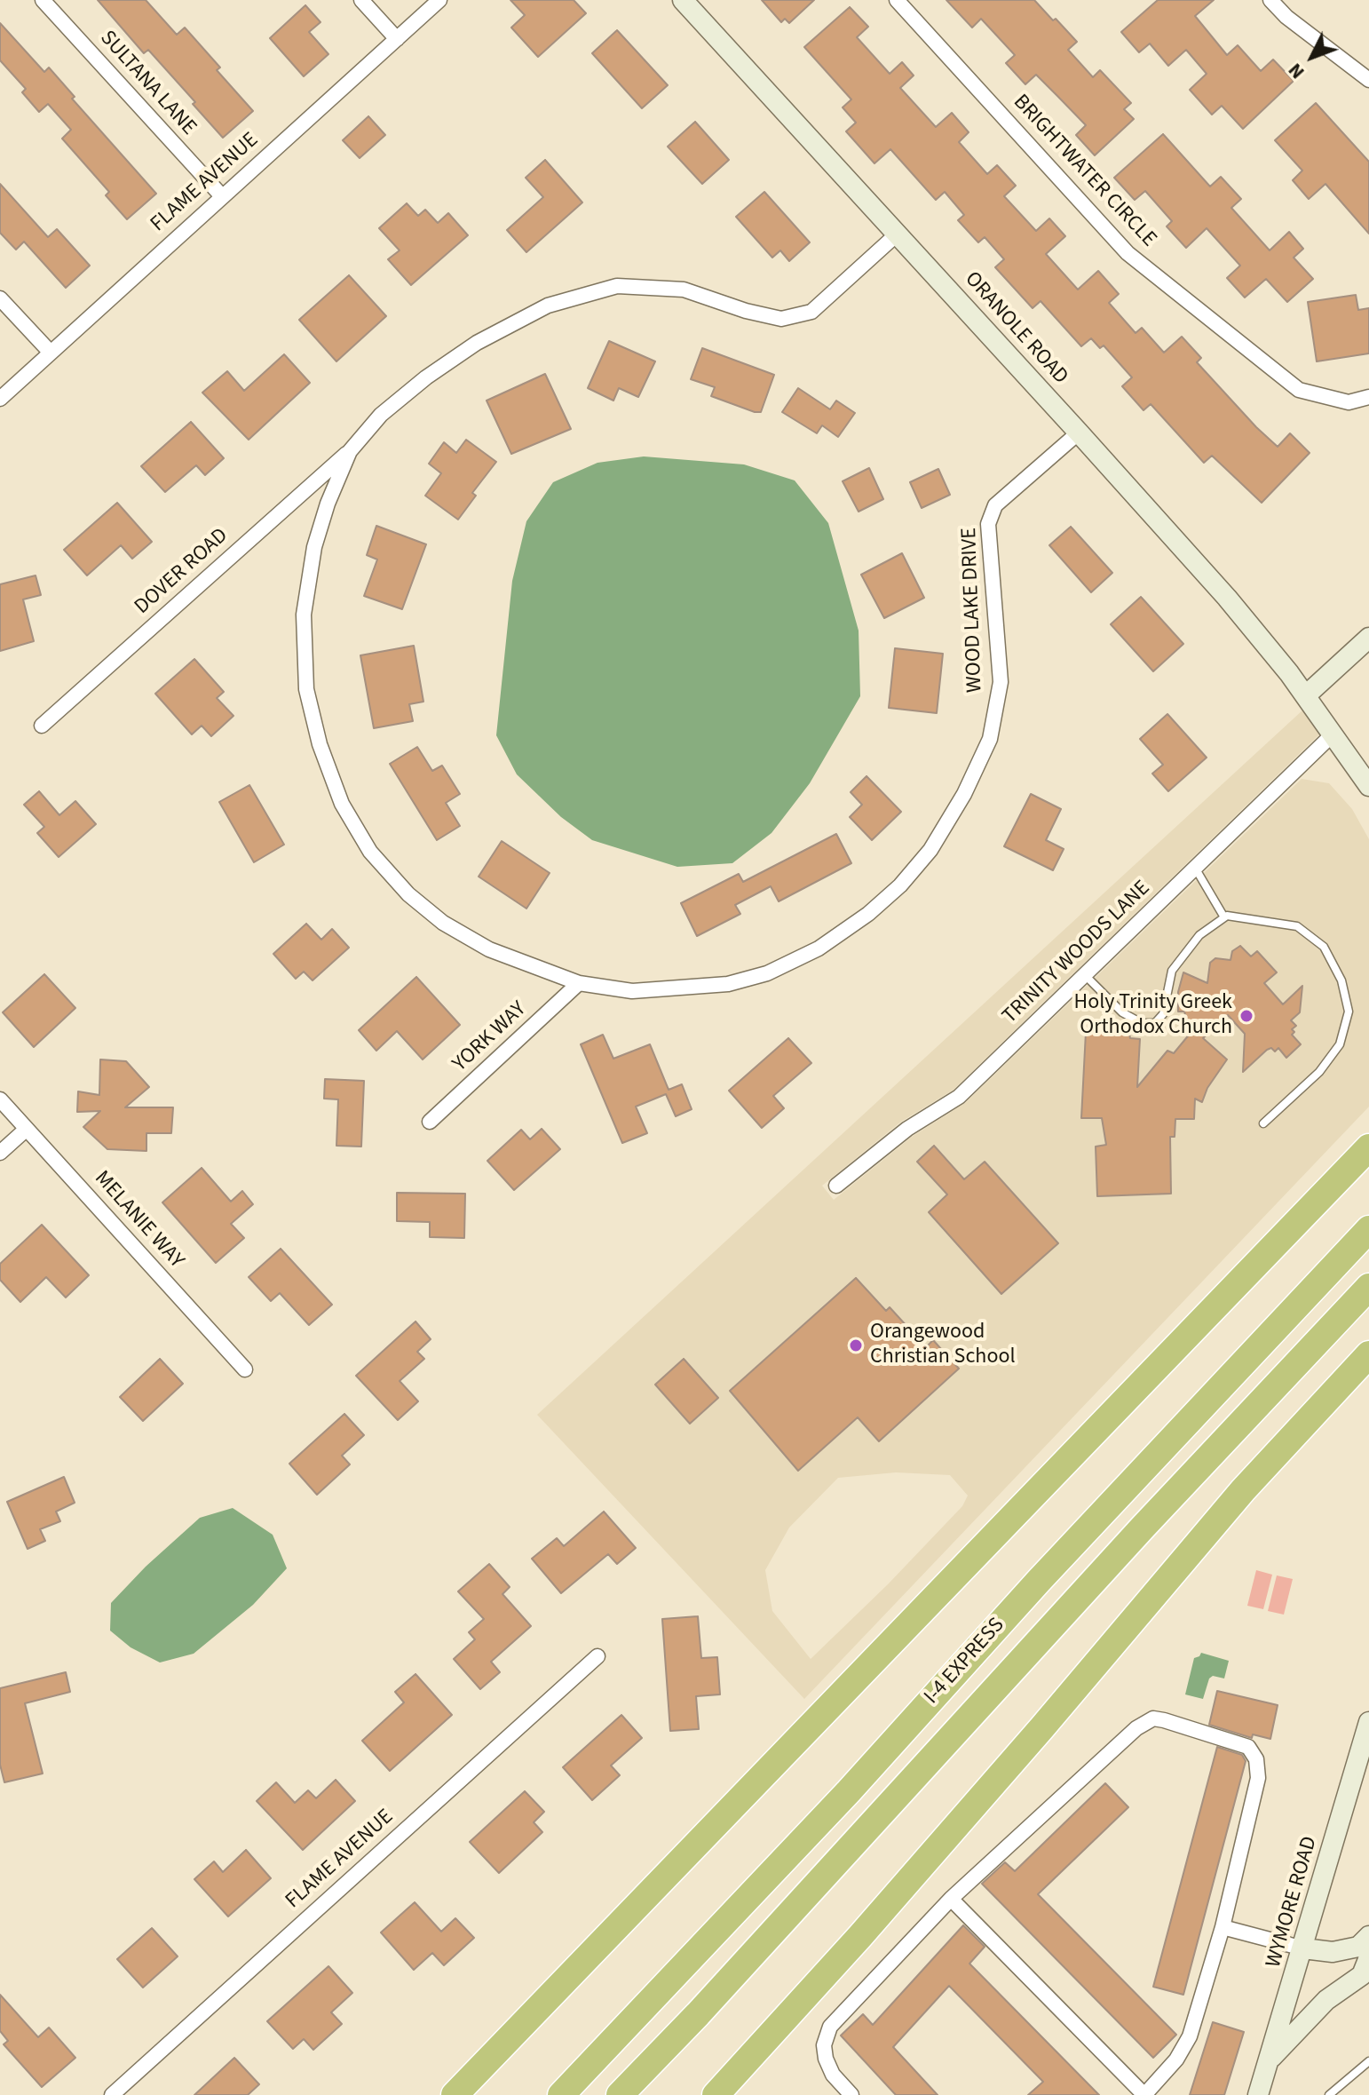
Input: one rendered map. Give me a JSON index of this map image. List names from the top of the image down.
{
  "streets": {
    "highway": ["I-4 EXPRESS"],
    "street": [
      "SULTANA LANE",
      "BRIGHTWATER CIRCLE",
      "FLAME AVENUE",
      "ORANOLE ROAD",
      "DOVER ROAD",
      "WOOD LAKE DRIVE",
      "TRINITY WOODS LANE",
      "YORK WAY",
      "MELANIE WAY",
      "WYMORE ROAD"
    ]
  },
  "crossings": [
    ["SULTANA LANE", "FLAME AVENUE"],
    ["ORANOLE ROAD", "WOOD LAKE DRIVE"],
    ["DOVER ROAD", "WOOD LAKE DRIVE"],
    ["WOOD LAKE DRIVE", "YORK WAY"]
  ],
  "places": ["Holy Trinity Greek Orthodox Church", "Orangewood Christian School"],
  "north": "bottom left"
}
